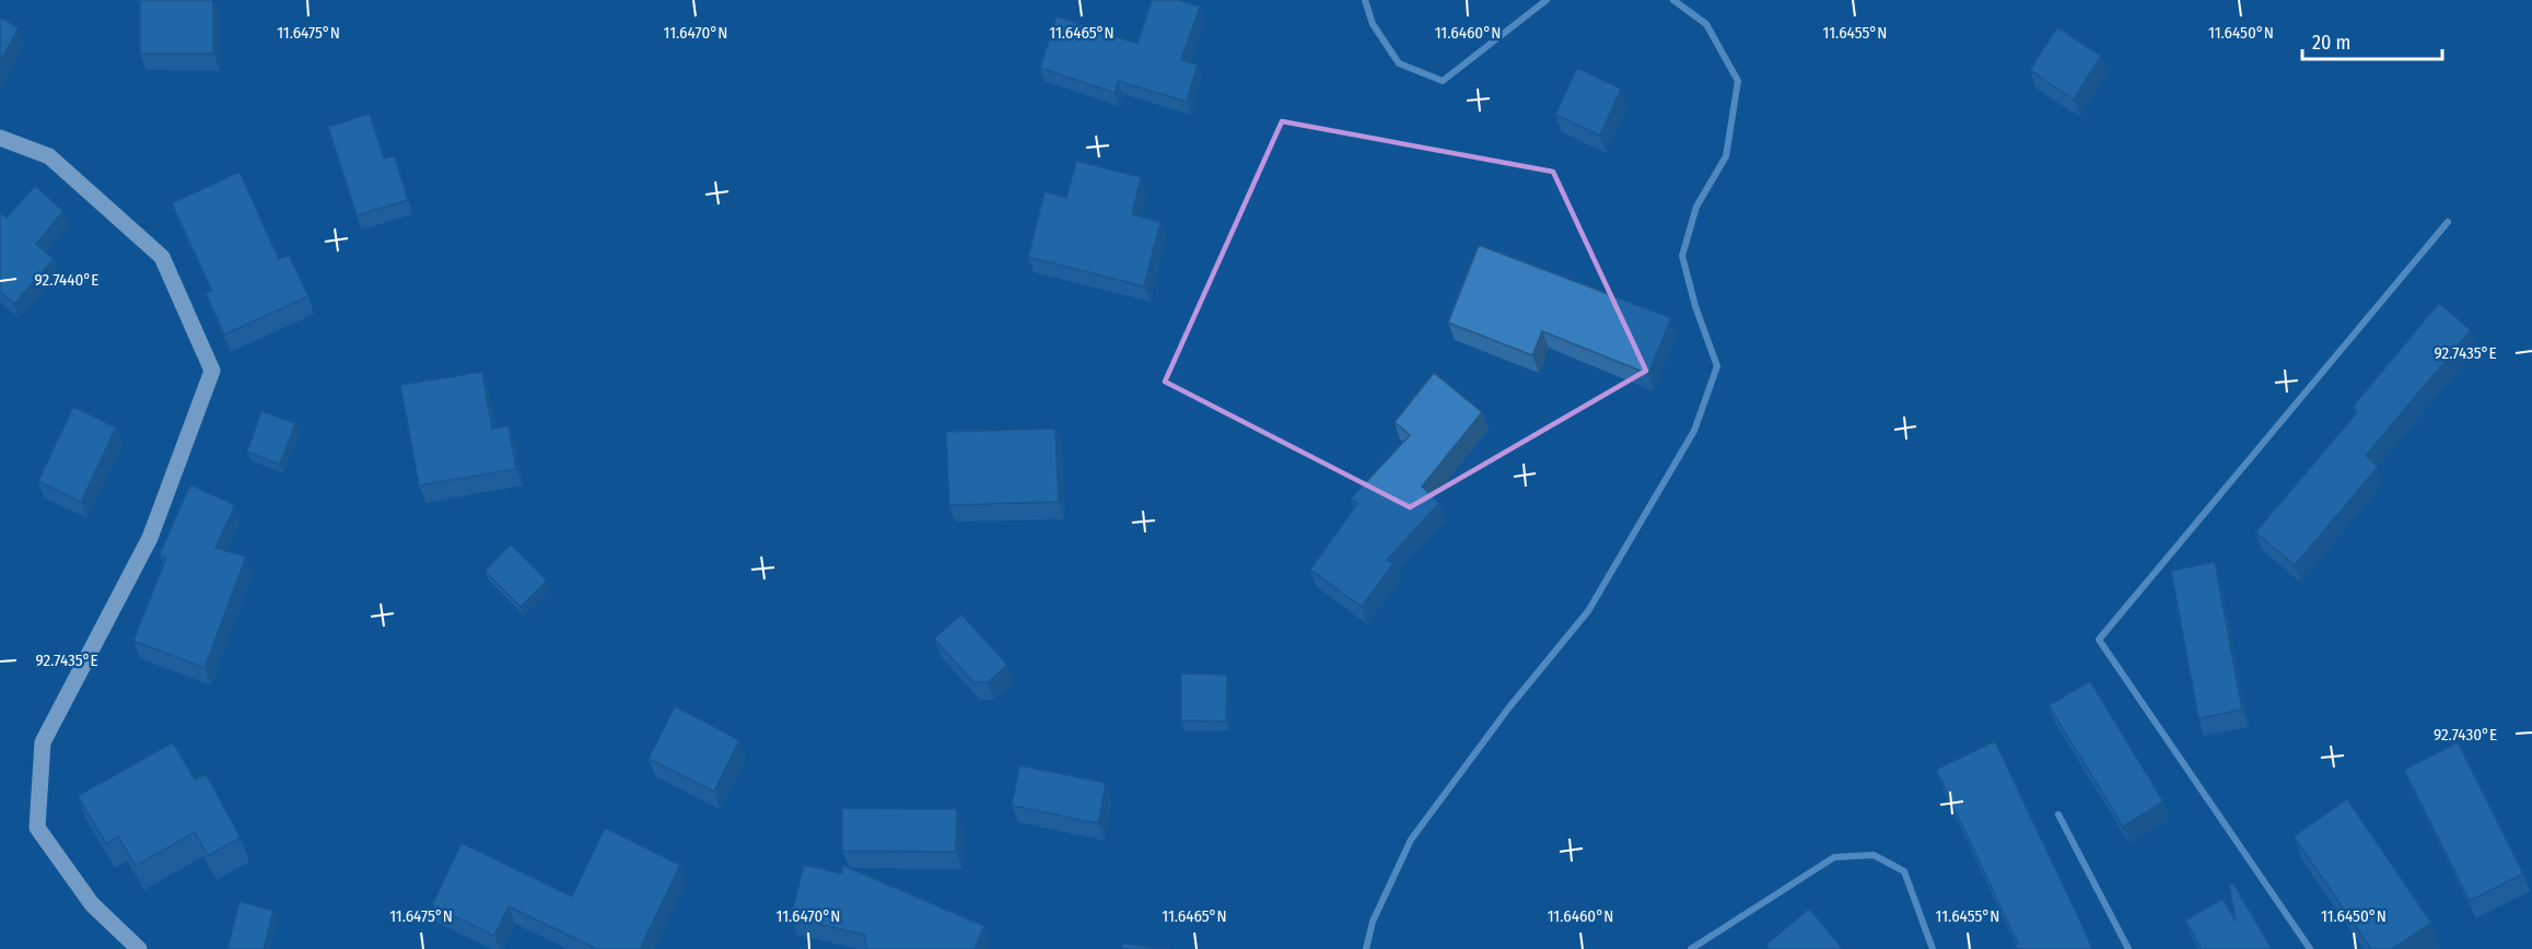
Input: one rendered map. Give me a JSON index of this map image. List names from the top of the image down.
{
  "scale_bar": "20 m",
  "coordinates": [
    "11.6475°N",
    "11.6470°N",
    "11.6465°N",
    "11.6460°N",
    "11.6455°N",
    "11.6450°N",
    "92.7440°E",
    "92.7435°E",
    "92.7430°E"
  ]
}
